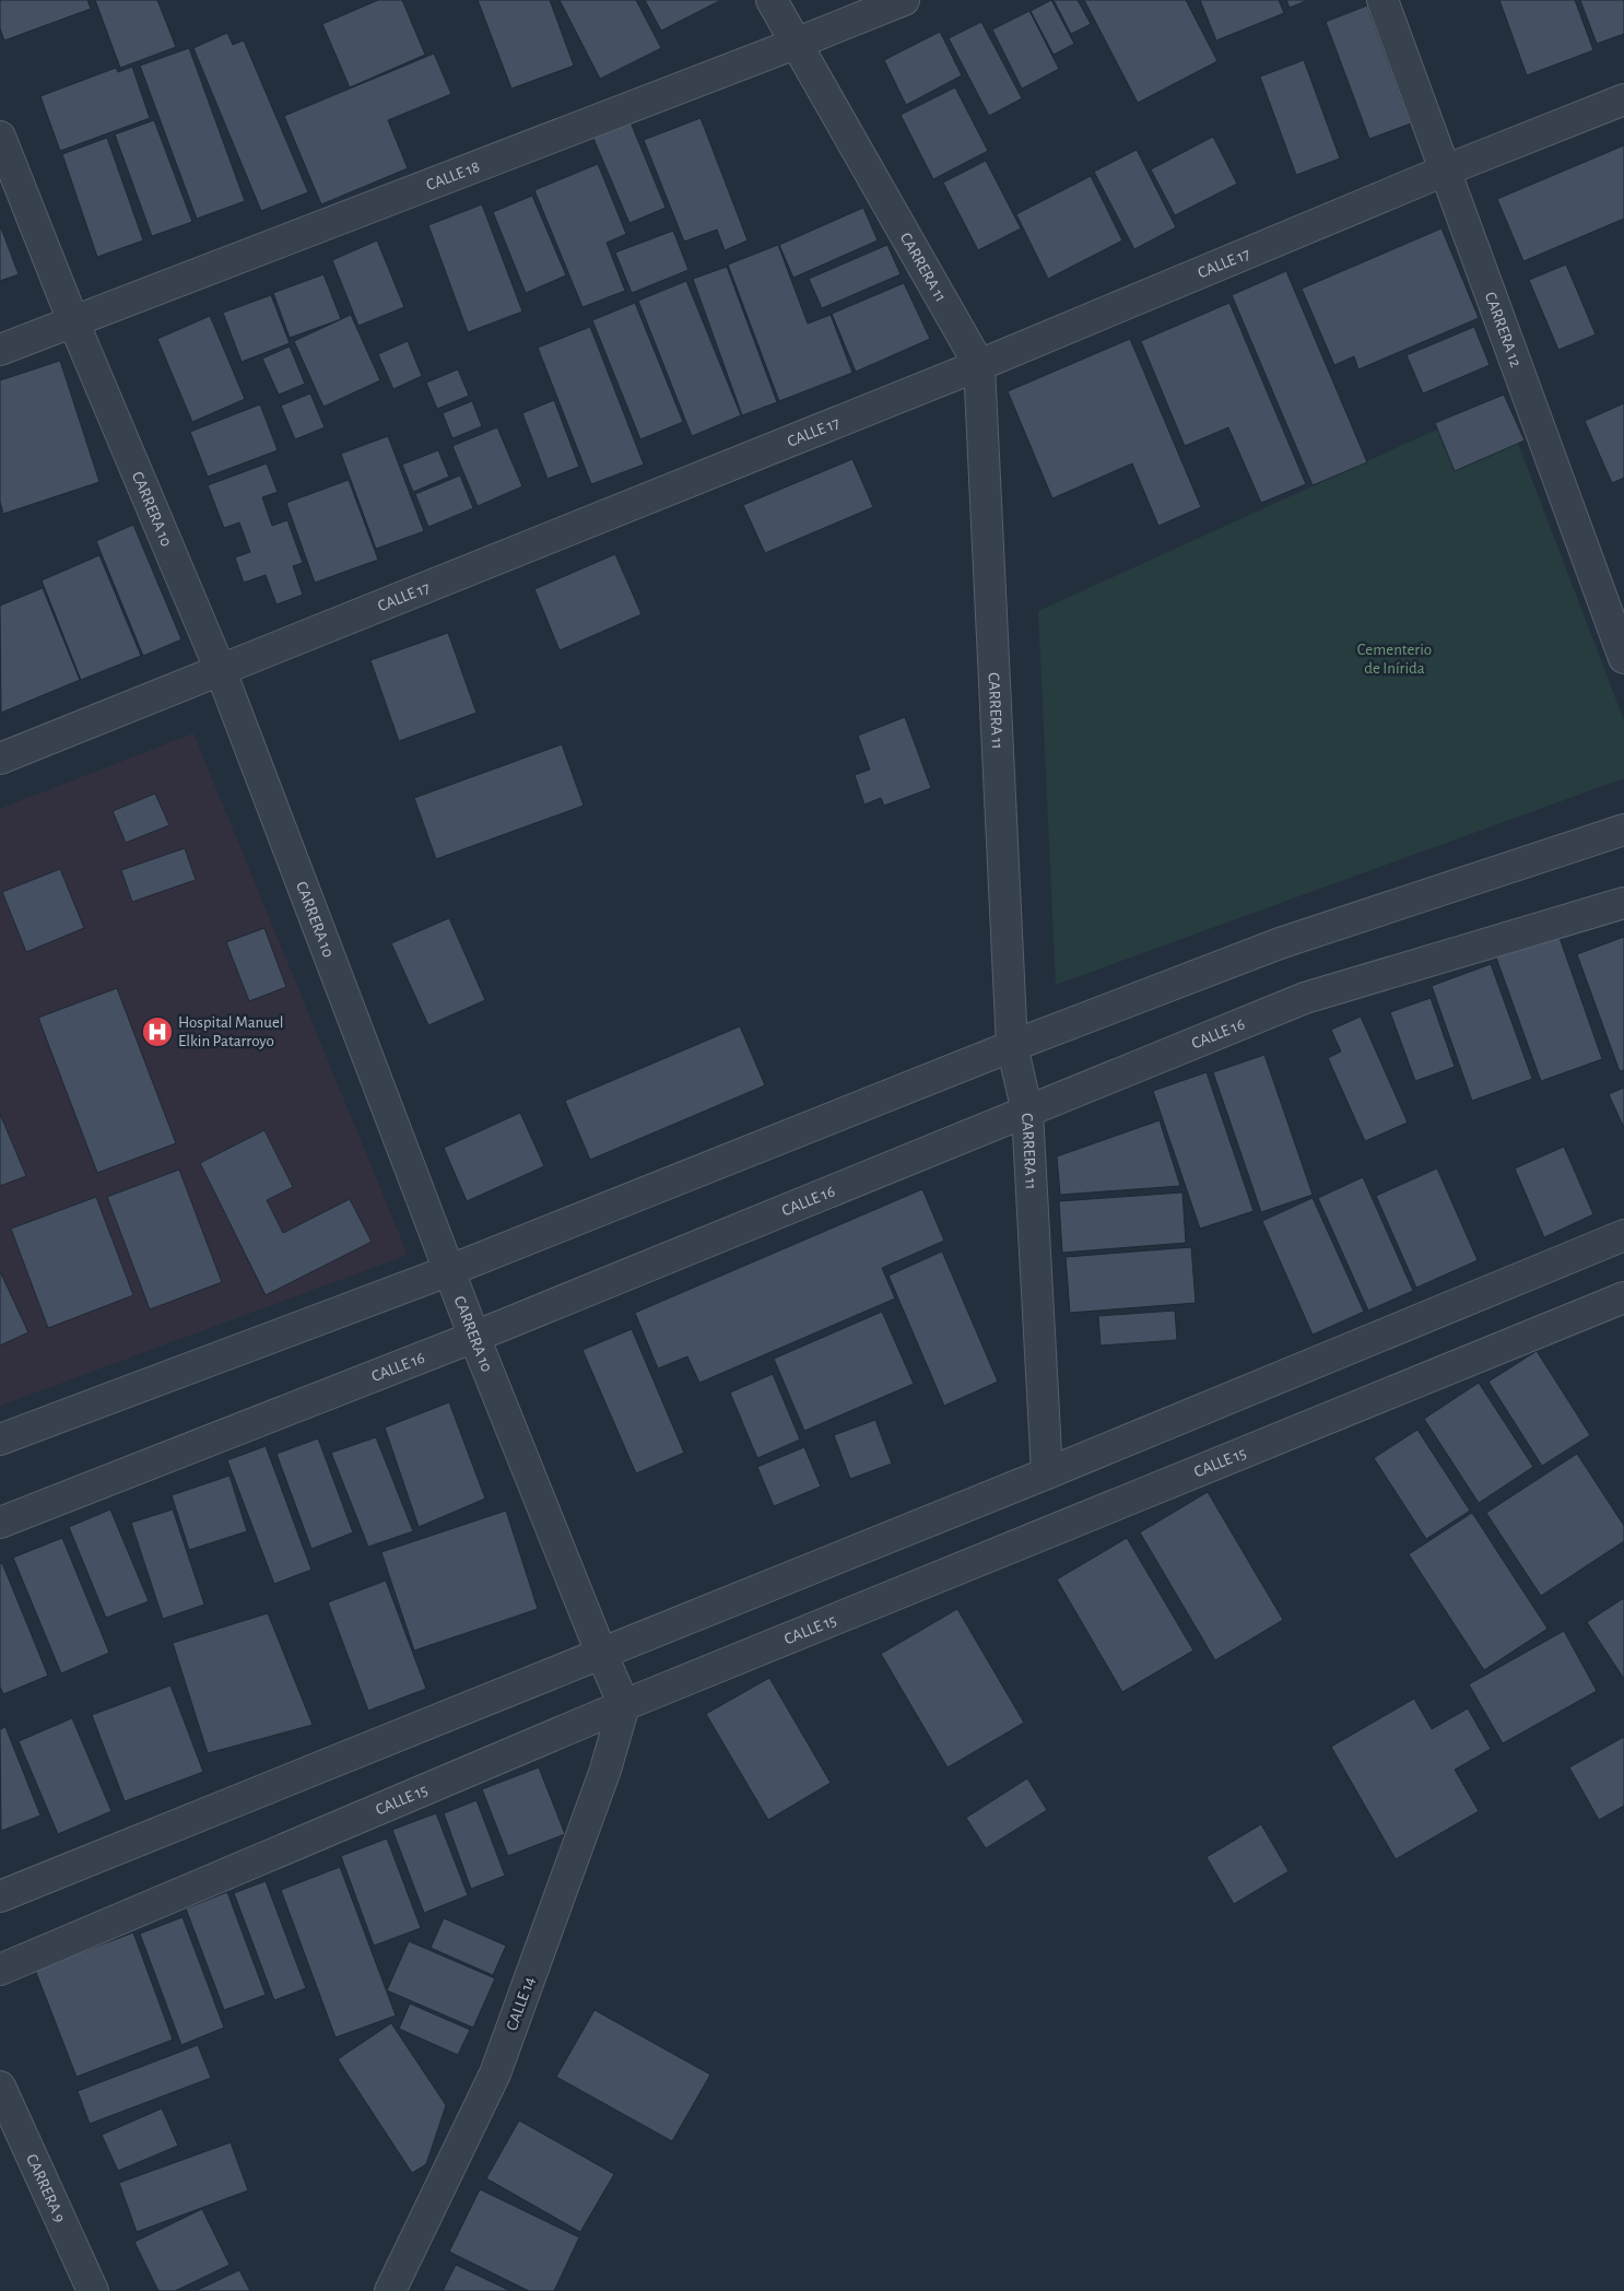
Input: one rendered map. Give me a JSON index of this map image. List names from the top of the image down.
{
  "streets": {
    "street": [
      "CALLE 18",
      "CALLE 17",
      "CARRERA 11",
      "CARRERA 12",
      "CARRERA 10",
      "CALLE 16",
      "CALLE 15",
      "CALLE 14",
      "CARRERA 9"
    ]
  },
  "crossings": [
    ["CALLE 18", "CARRERA 11"],
    ["CALLE 18", "CARRERA 10"],
    ["CALLE 17", "CARRERA 11"],
    ["CALLE 17", "CARRERA 12"],
    ["CALLE 17", "CARRERA 10"],
    ["CARRERA 11", "CALLE 16"],
    ["CARRERA 10", "CALLE 16"],
    ["CARRERA 10", "CALLE 15"],
    ["CARRERA 10", "CALLE 14"],
    ["CALLE 15", "CALLE 14"]
  ],
  "parks": ["Cementerio de Inírida"],
  "places": {
    "hospital": ["Hospital Manuel Elkin Patarroyo"]
  }
}
